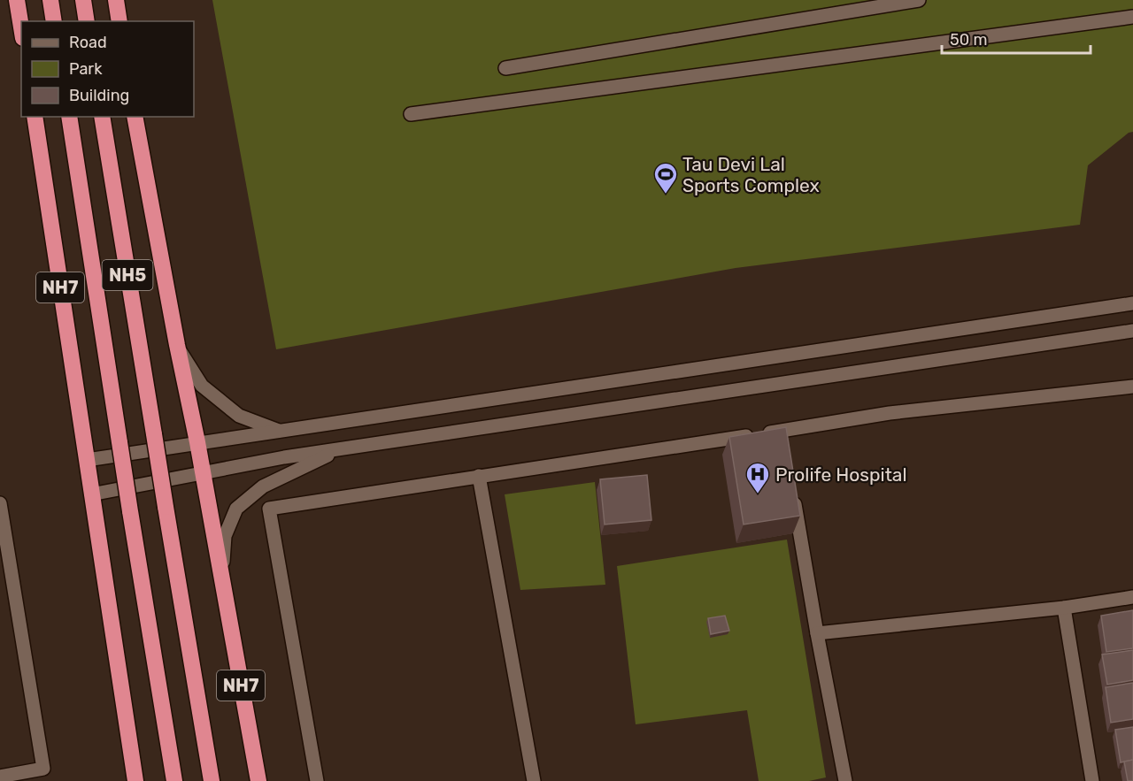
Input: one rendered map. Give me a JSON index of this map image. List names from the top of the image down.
{
  "streets": {
    "highway": ["NH5", "NH7"]
  },
  "places": {
    "sports": ["Tau Devi Lal Sports Complex"],
    "hospital": ["Prolife Hospital"]
  },
  "legend": ["Road", "Park", "Building"],
  "scale_bar": "50 m"
}
